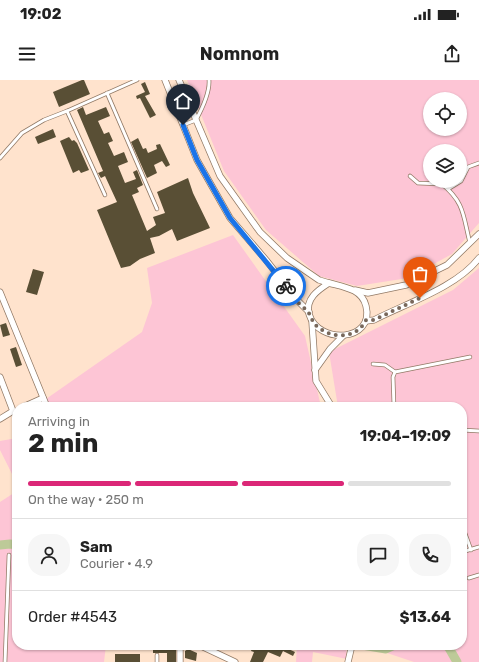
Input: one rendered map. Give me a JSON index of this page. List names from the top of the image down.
{
  "page": {
    "status": "19:02",
    "header": "Nomnom",
    "heading": ["2 min", "Arriving in", "19:04–19:09"],
    "panel": [
      "Sam",
      "Courier · 4.9",
      "Order #4543",
      "$13.64"
    ],
    "bar": "On the way · 250 m"
  }
}
